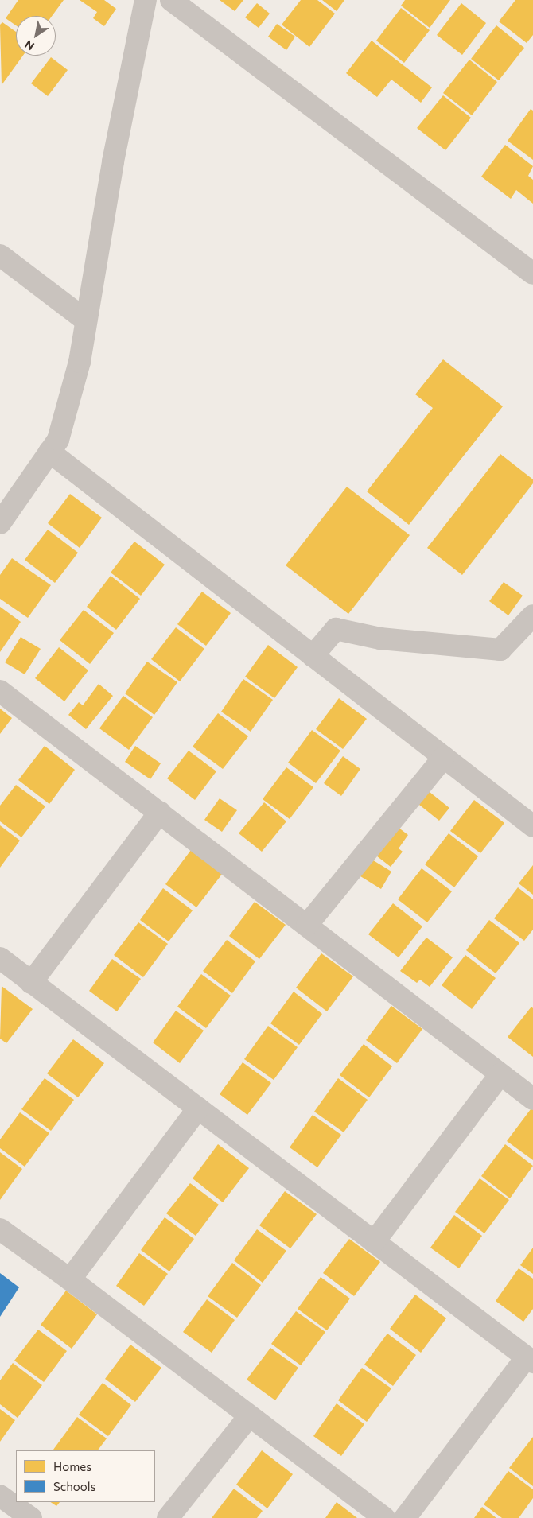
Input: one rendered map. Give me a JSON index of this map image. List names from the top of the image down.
{
  "legend": ["Homes", "Schools"],
  "north": "bottom left"
}
